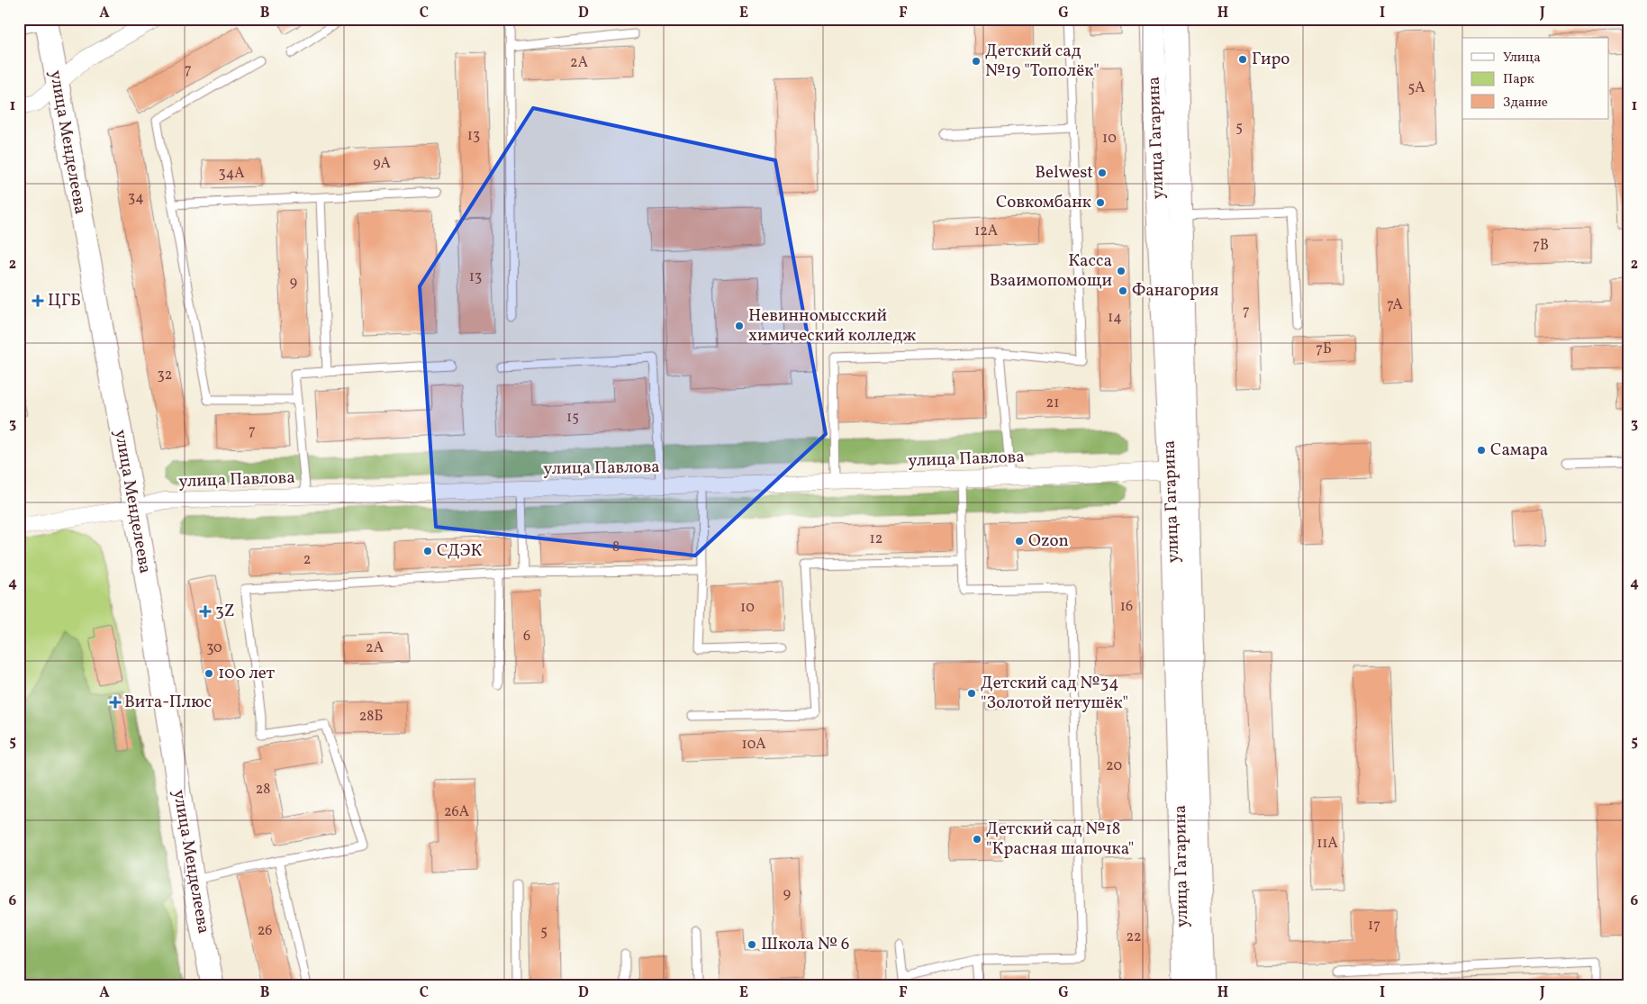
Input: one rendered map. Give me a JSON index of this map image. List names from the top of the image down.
{
  "streets": {
    "main road": ["улица Гагарина", "улица Менделеева"],
    "street": ["улица Павлова"]
  },
  "crossings": [
    ["улица Гагарина", "улица Павлова"],
    ["улица Менделеева", "улица Павлова"]
  ],
  "places": {
    "other": [
      "Гиро",
      "Детский сад №19 \"Тополёк\"",
      "Belwest",
      "Совкомбанк",
      "Касса Взаимопомощи",
      "Фанагория",
      "Невинномысский химический колледж",
      "Самара",
      "Ozon",
      "СДЭК",
      "100 лет",
      "Детский сад №34 \"Золотой петушёк\"",
      "Детский сад №18 \"Красная шапочка\"",
      "Школа № 6"
    ],
    "health": ["ЦГБ", "3Z", "Вита-Плюс"]
  },
  "house_numbers": [
    "2А",
    "7",
    "5А",
    "5",
    "13",
    "10",
    "9А",
    "34А",
    "34",
    "12А",
    "7В",
    "13",
    "9",
    "7А",
    "7",
    "14",
    "7Б",
    "32",
    "21",
    "15",
    "7",
    "12",
    "8",
    "2",
    "16",
    "10",
    "6",
    "30",
    "2А",
    "28Б",
    "10А",
    "20",
    "28",
    "26А",
    "11А",
    "9",
    "17",
    "26",
    "5",
    "22"
  ],
  "legend": ["Улица", "Парк", "Здание"],
  "grid": {
    "columns": [
      "A",
      "B",
      "C",
      "D",
      "E",
      "F",
      "G",
      "H",
      "I",
      "J"
    ],
    "rows": [
      "1",
      "2",
      "3",
      "4",
      "5",
      "6"
    ]
  }
}
